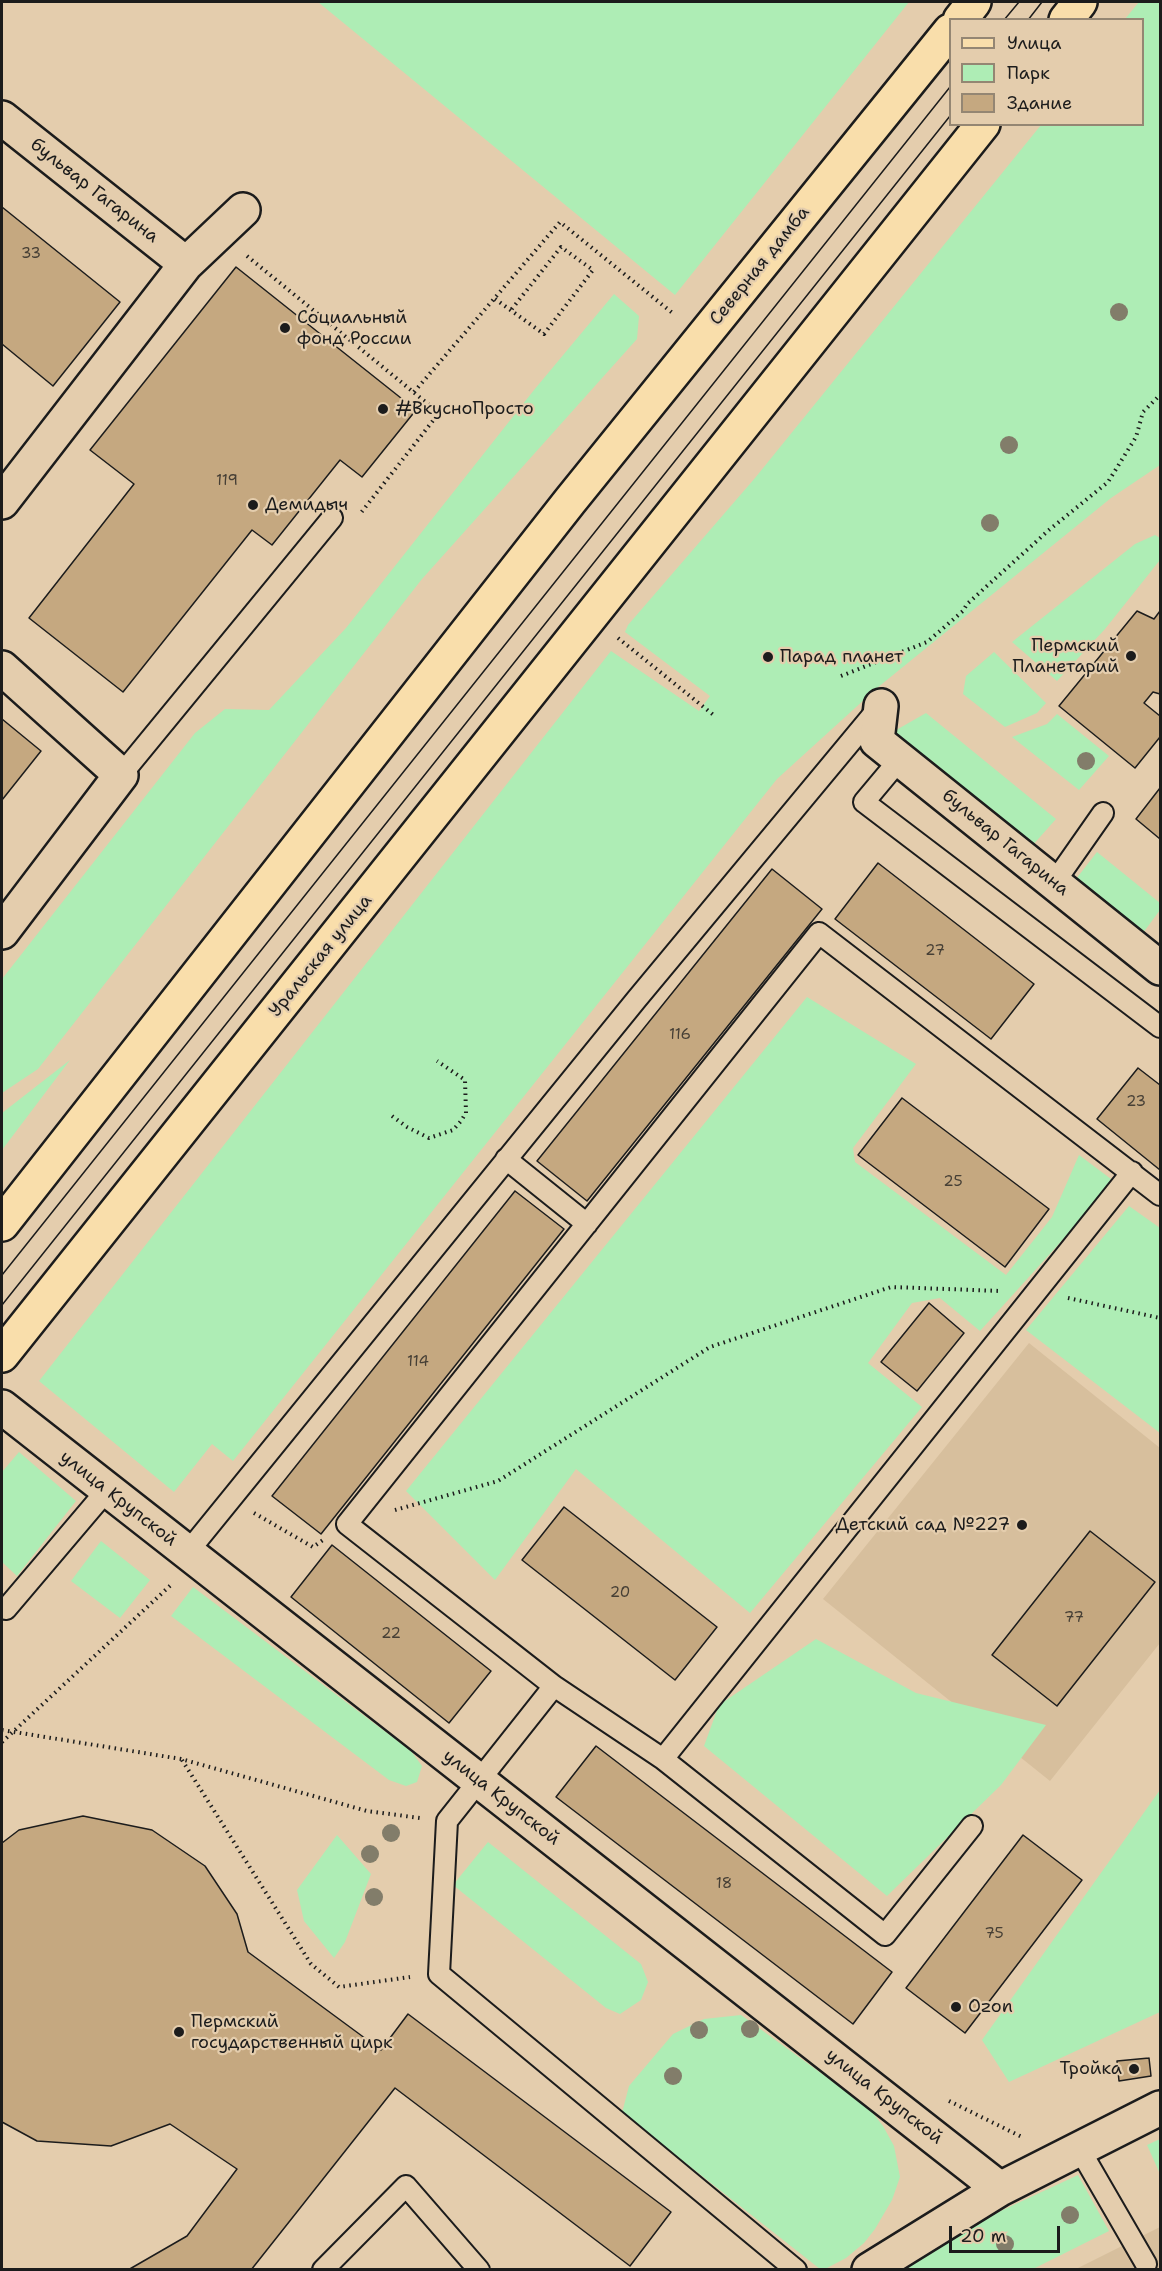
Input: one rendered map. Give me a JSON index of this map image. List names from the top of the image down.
{
  "streets": {
    "main road": ["Северная дамба", "Уральская улица"],
    "street": ["бульвар Гагарина", "улица Крупской"]
  },
  "places": [
    "Социальный фонд России",
    "#ВкусноПросто",
    "Демидыч",
    "Пермский Планетарий",
    "Парад планет",
    "Детский сад №227",
    "Ozon",
    "Пермский государственный цирк",
    "Тройка"
  ],
  "house_numbers": [
    "33",
    "119",
    "27",
    "116",
    "23",
    "25",
    "114",
    "20",
    "77",
    "22",
    "18",
    "75"
  ],
  "legend": ["Улица", "Парк", "Здание"],
  "scale_bar": "20 m"
}
